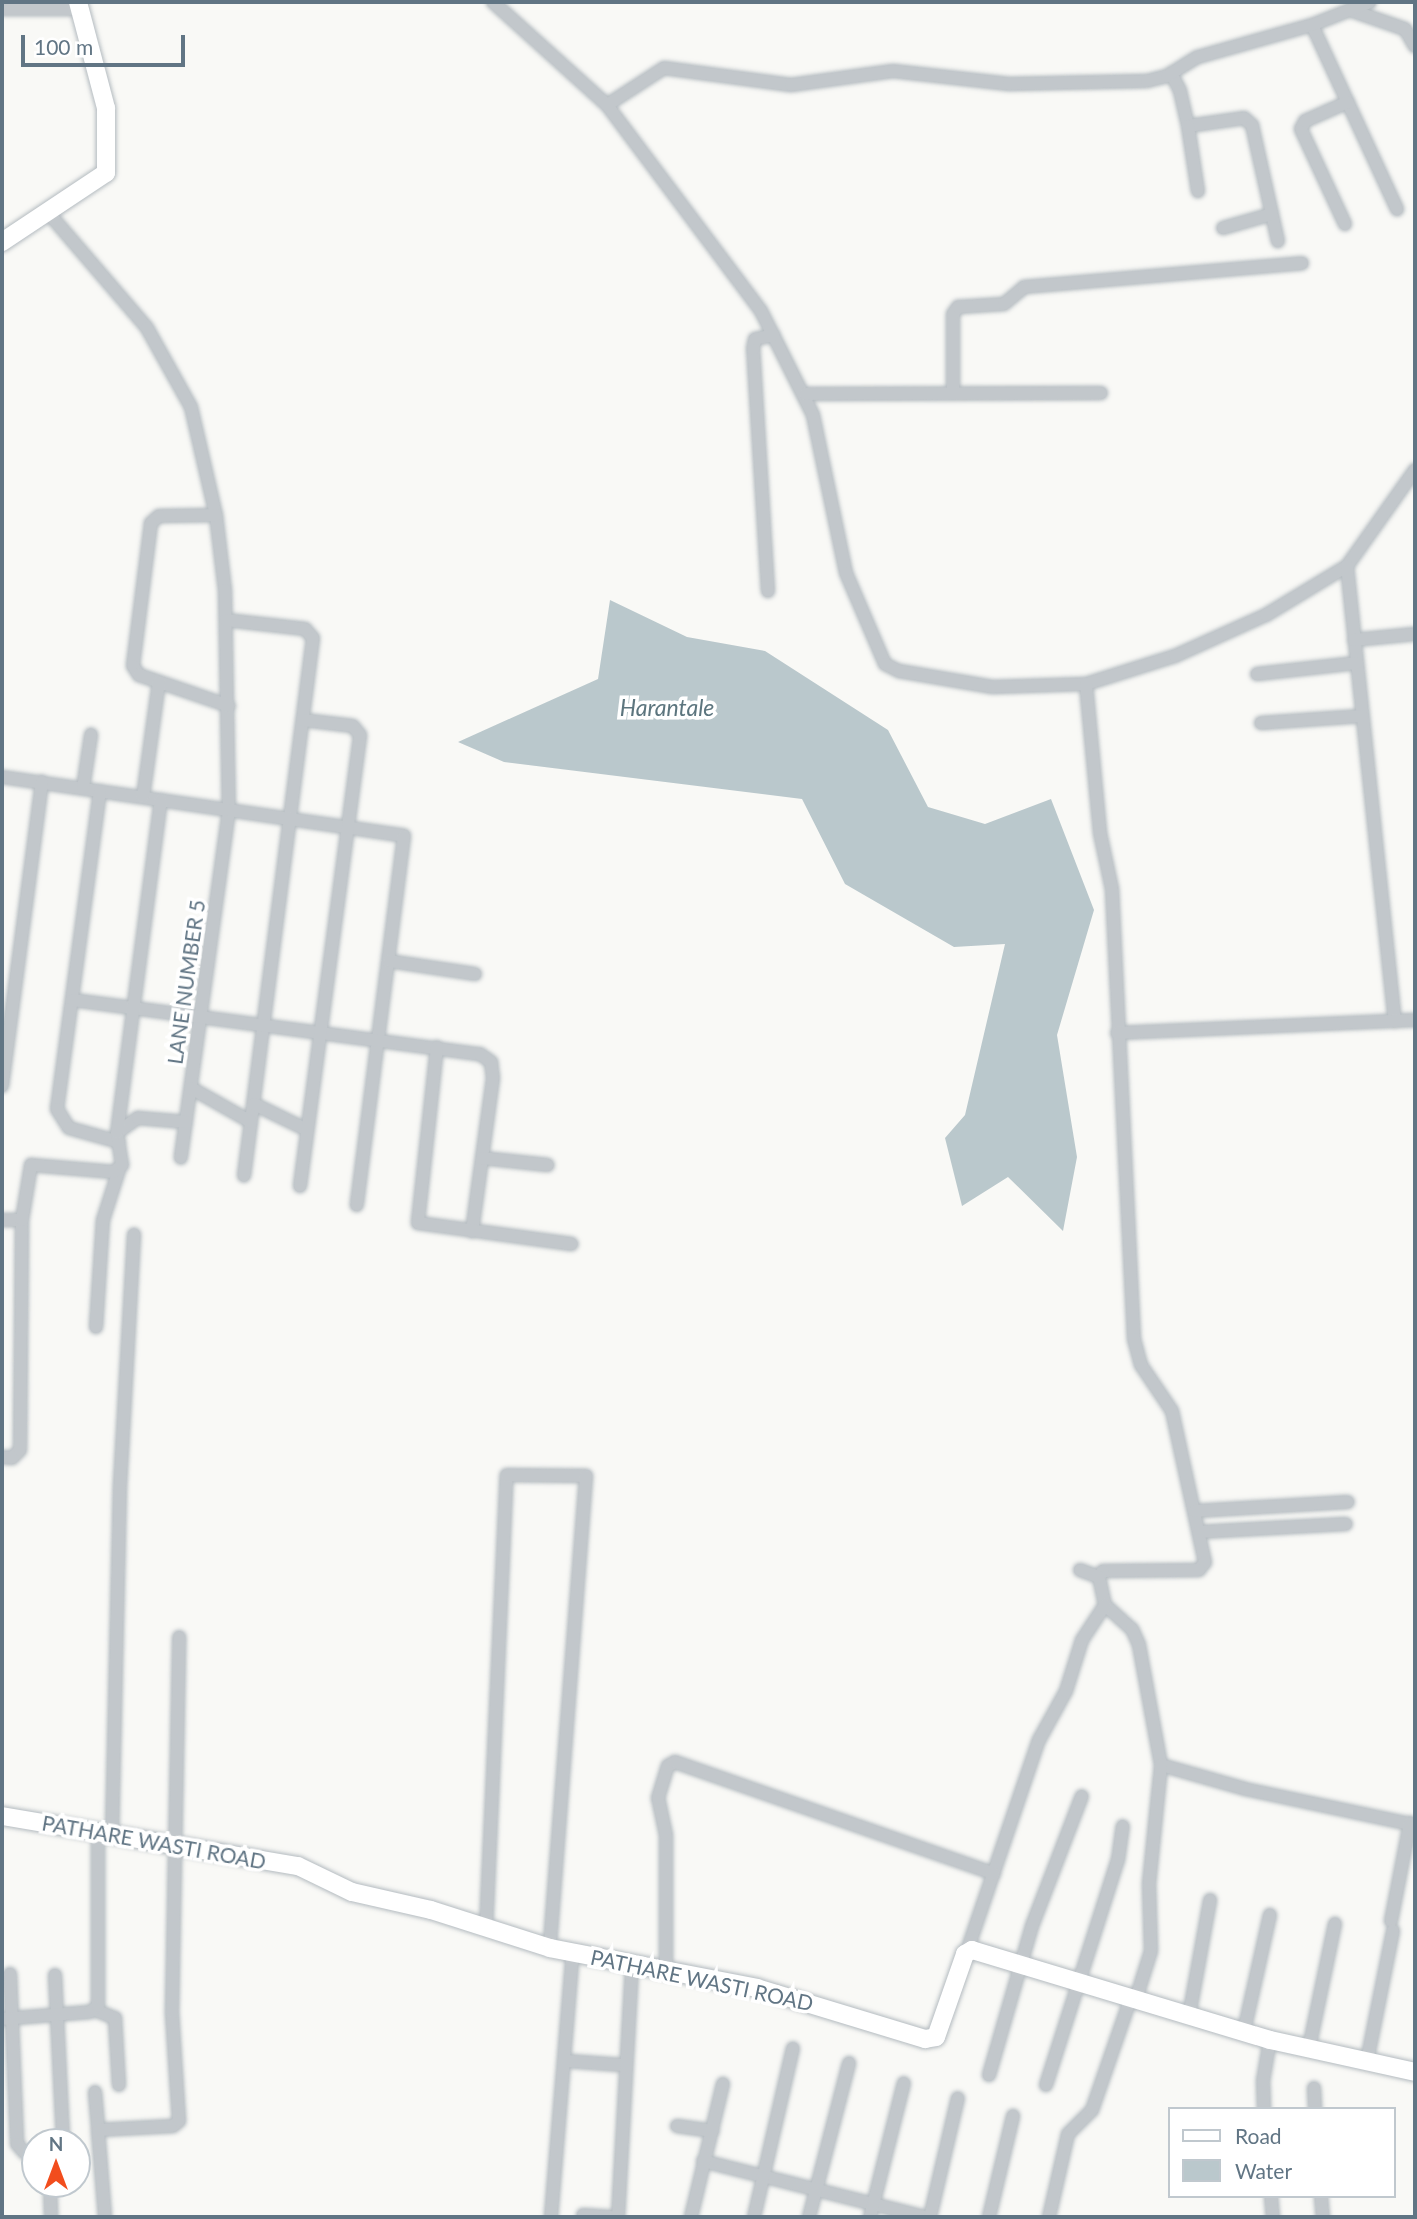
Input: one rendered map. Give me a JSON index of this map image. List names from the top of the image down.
{
  "streets": {
    "street": ["LANE NUMBER 5", "PATHARE WASTI ROAD"]
  },
  "water": ["Harantale"],
  "legend": ["Road", "Water"],
  "scale_bar": "100 m",
  "north": "top"
}
